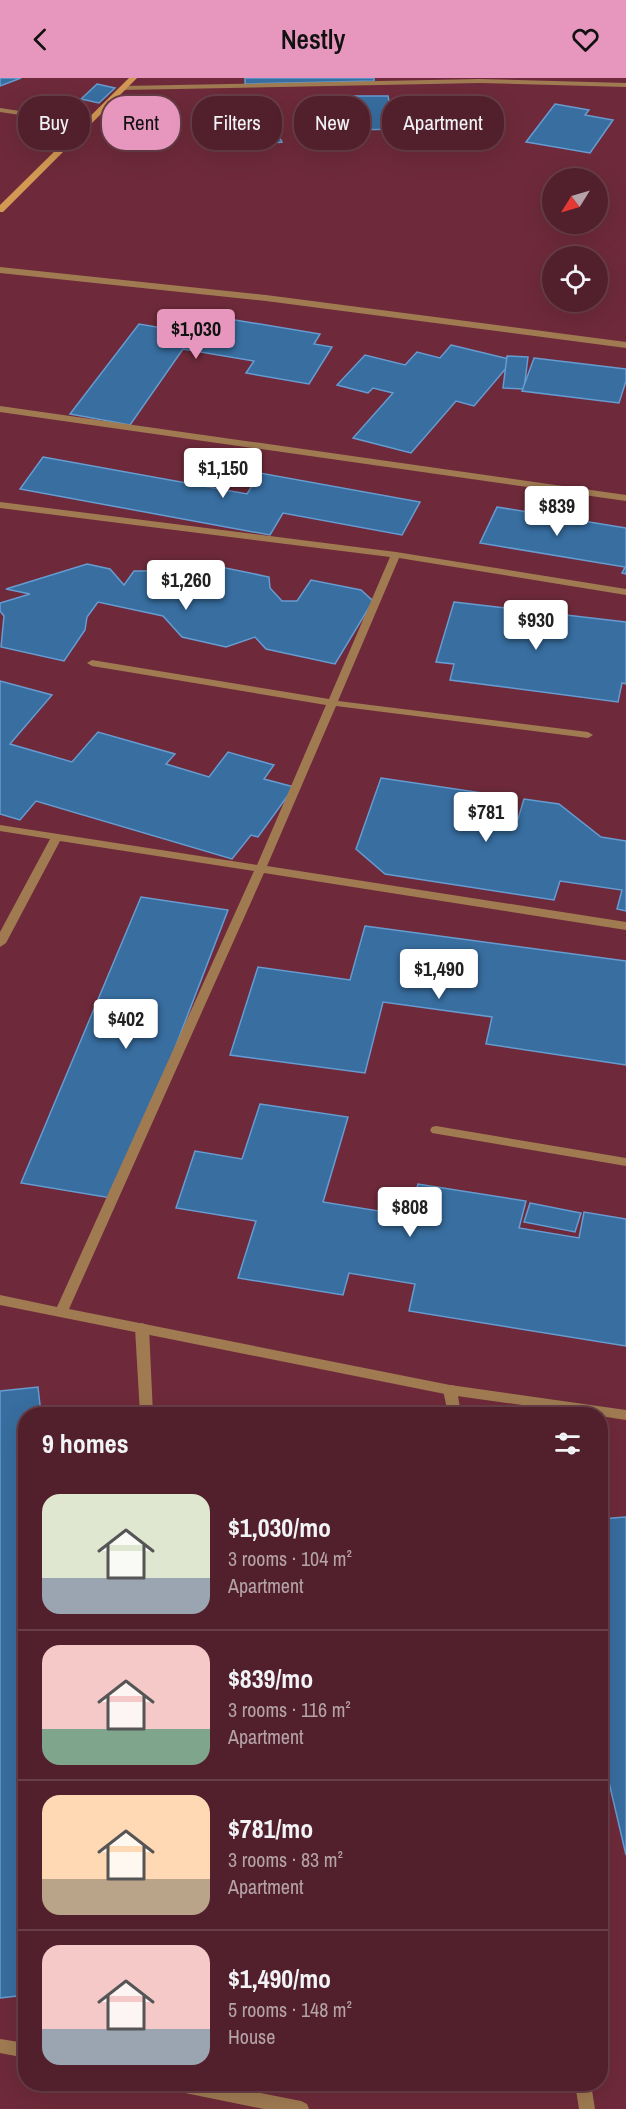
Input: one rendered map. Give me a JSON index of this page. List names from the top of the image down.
{
  "north": "bottom left",
  "page": {
    "header": "Nestly",
    "chip": [
      "Buy",
      "Rent",
      "Filters",
      "New",
      "Apartment"
    ],
    "price": [
      "$1,030",
      "$1,150",
      "$839",
      "$1,260",
      "$930",
      "$781",
      "$1,490",
      "$402",
      "$808"
    ],
    "heading": "9 homes",
    "list": [
      {
        "name": "$1,030/mo",
        "note": "3 rooms · 104 m² · Apartment"
      },
      {
        "name": "$839/mo",
        "note": "3 rooms · 116 m² · Apartment"
      },
      {
        "name": "$781/mo",
        "note": "3 rooms · 83 m² · Apartment"
      },
      {
        "name": "$1,490/mo",
        "note": "5 rooms · 148 m² · House"
      }
    ]
  }
}
